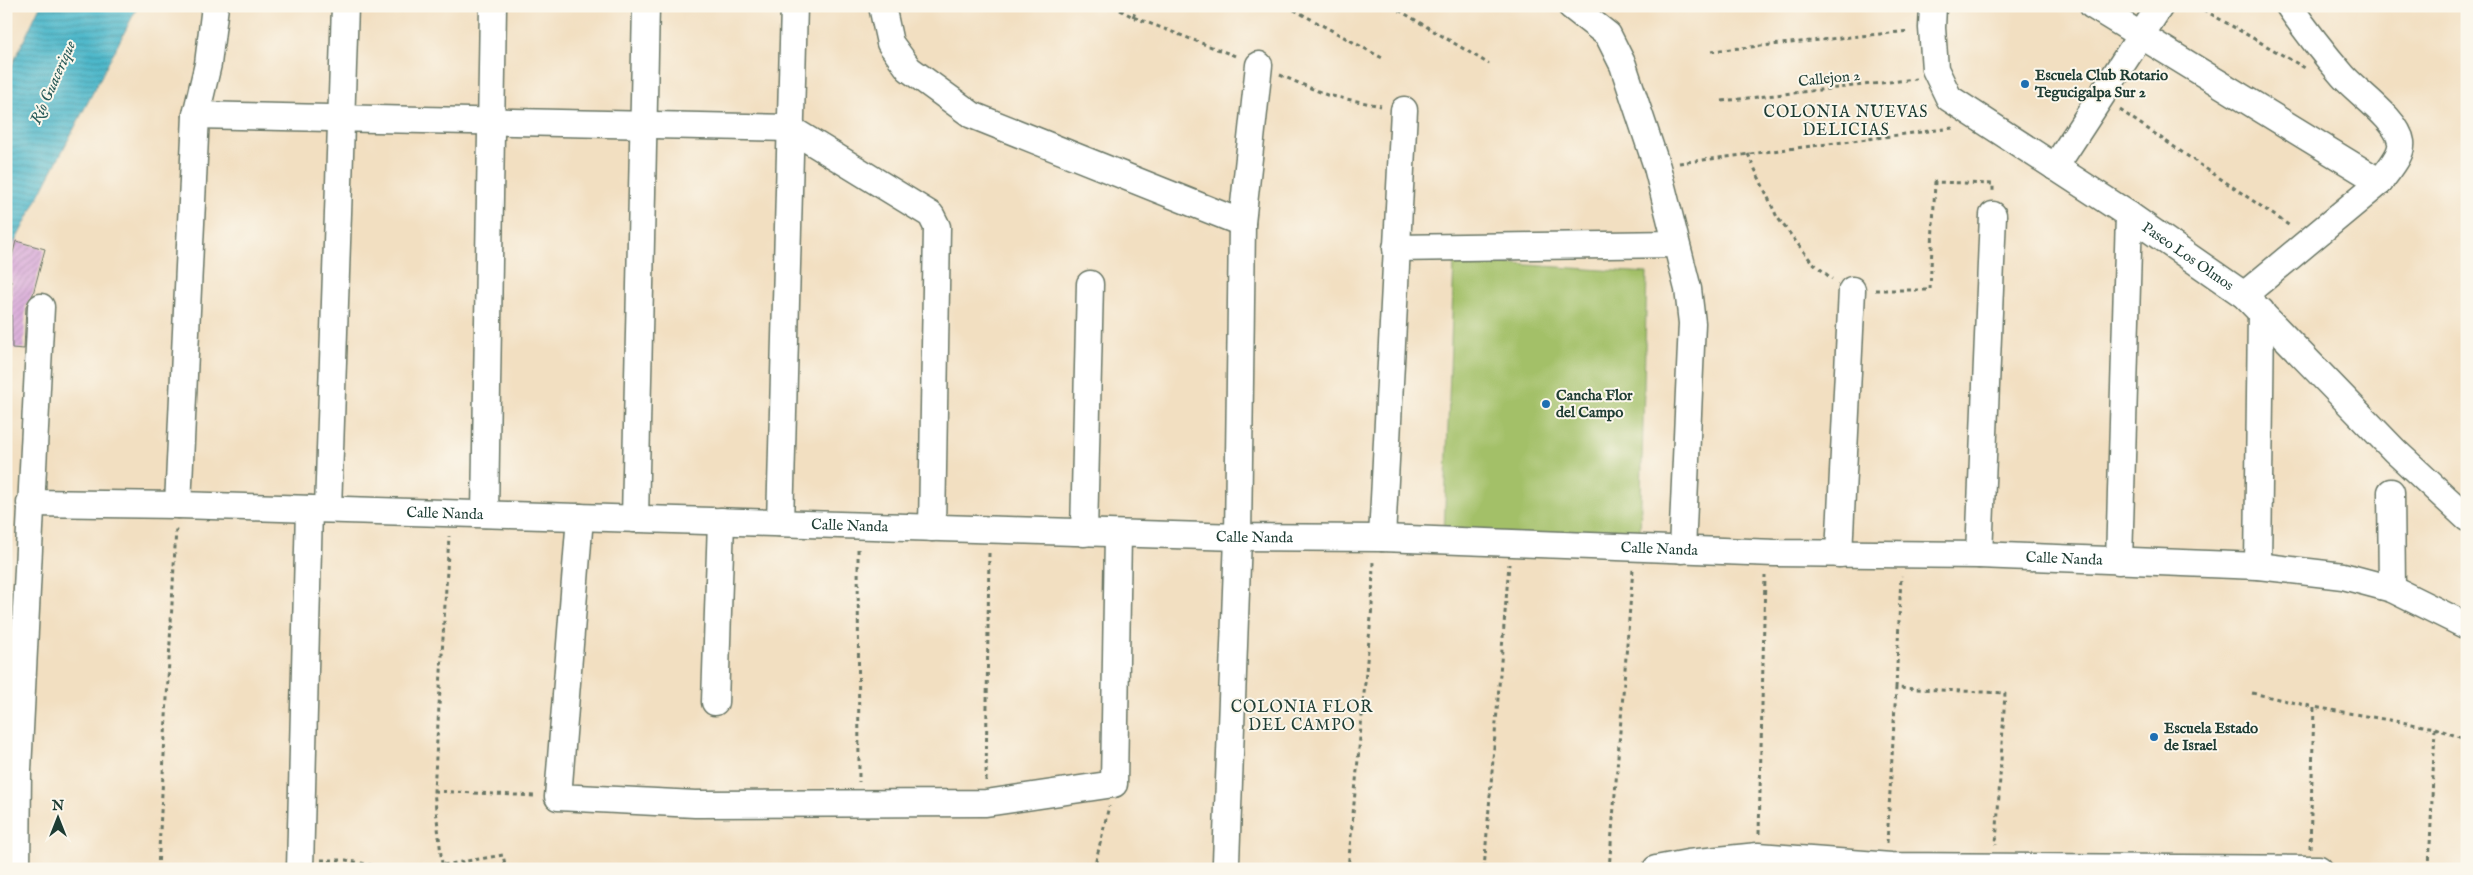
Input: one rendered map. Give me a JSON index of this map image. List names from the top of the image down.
{
  "streets": {
    "street": ["Paseo Los Olmos", "Calle Nanda"],
    "path": ["Callejon 2"]
  },
  "crossings": [
    ["Callejon 2", "Paseo Los Olmos"]
  ],
  "districts": ["COLONIA NUEVAS DELICIAS", "COLONIA FLOR DEL CAMPO"],
  "water": ["Río Guacerique"],
  "places": ["Escuela Club Rotario Tegucigalpa Sur 2", "Cancha Flor del Campo", "Escuela Estado de Israel"],
  "north": "top"
}
